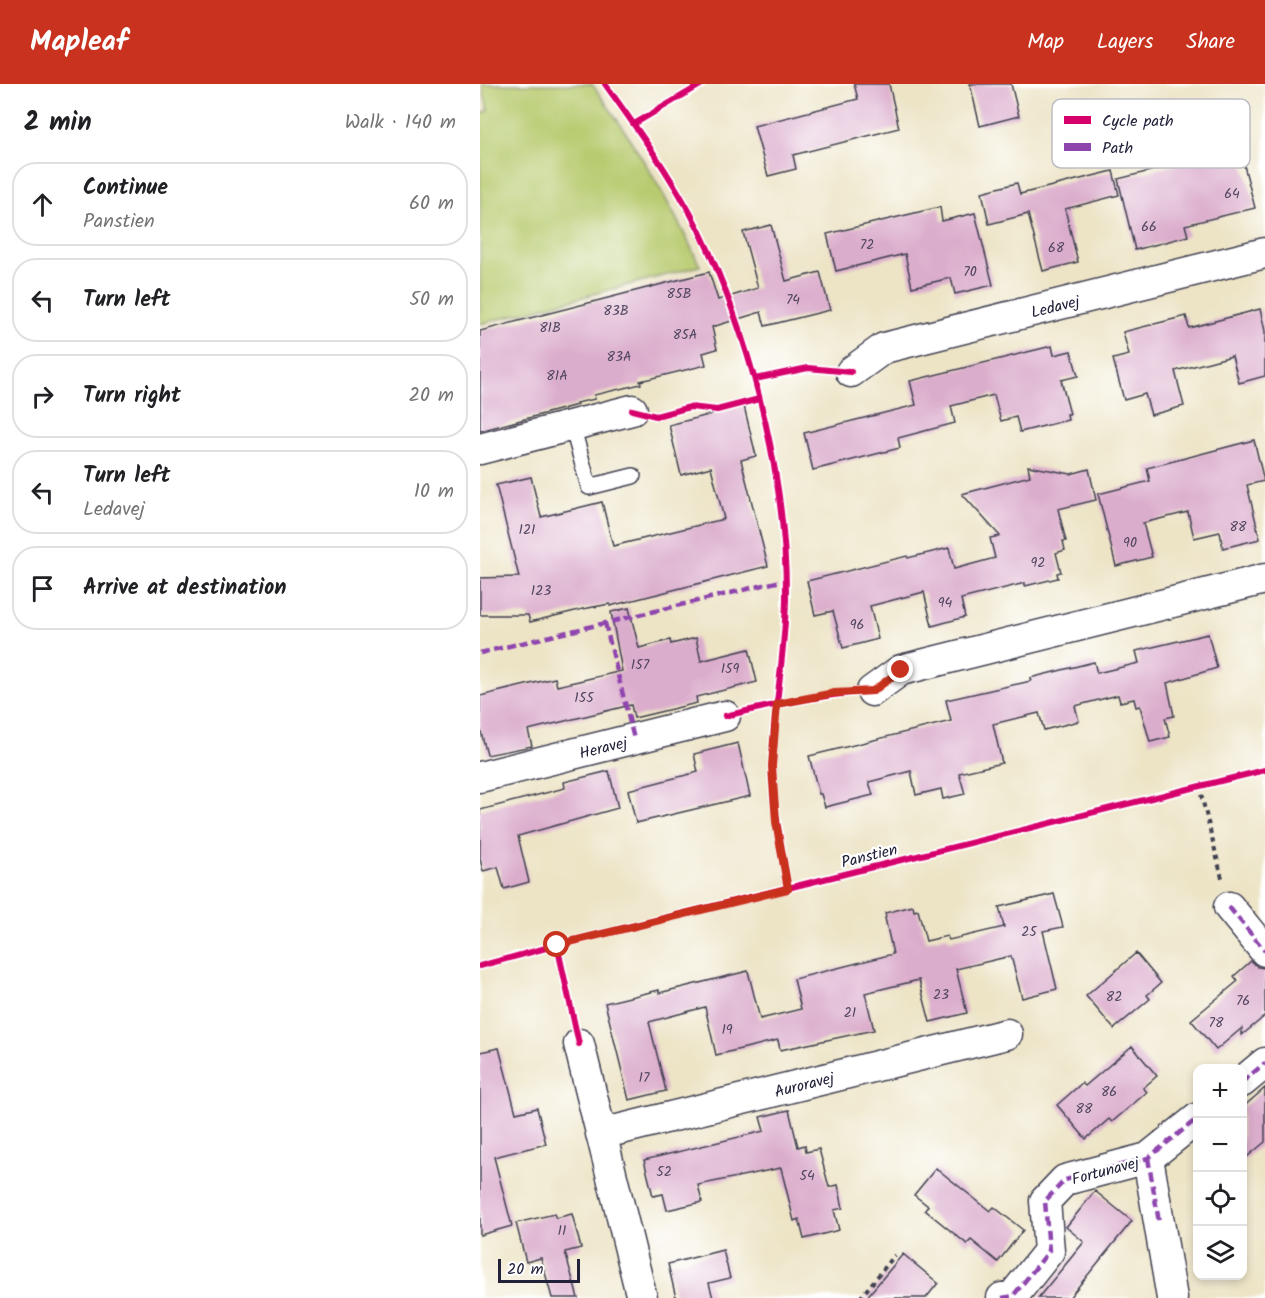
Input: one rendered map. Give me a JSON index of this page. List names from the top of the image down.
{
  "streets": {
    "street": [
      "Ledavej",
      "Heravej",
      "Auroravej",
      "Fortunavej"
    ],
    "cycle path": ["Panstien"]
  },
  "house_numbers": [
    "64",
    "66",
    "72",
    "68",
    "70",
    "85B",
    "74",
    "83B",
    "81B",
    "85A",
    "83A",
    "81A",
    "88",
    "121",
    "90",
    "92",
    "123",
    "94",
    "96",
    "157",
    "159",
    "155",
    "25",
    "23",
    "82",
    "76",
    "21",
    "78",
    "19",
    "17",
    "86",
    "88",
    "52",
    "54",
    "11"
  ],
  "legend": ["Cycle path", "Path"],
  "scale_bar": "20 m",
  "page": {
    "header": "Mapleaf",
    "nav": ["Map", "Layers", "Share"],
    "heading": ["2 min", "Walk · 140 m"],
    "list": [
      ["Continue", "Panstien", "60 m"],
      ["Turn left", "50 m"],
      ["Turn right", "20 m"],
      ["Turn left", "Ledavej", "10 m"],
      "Arrive at destination"
    ],
    "map_buttons": ["+", "−"],
    "scale": "20 m"
  }
}
